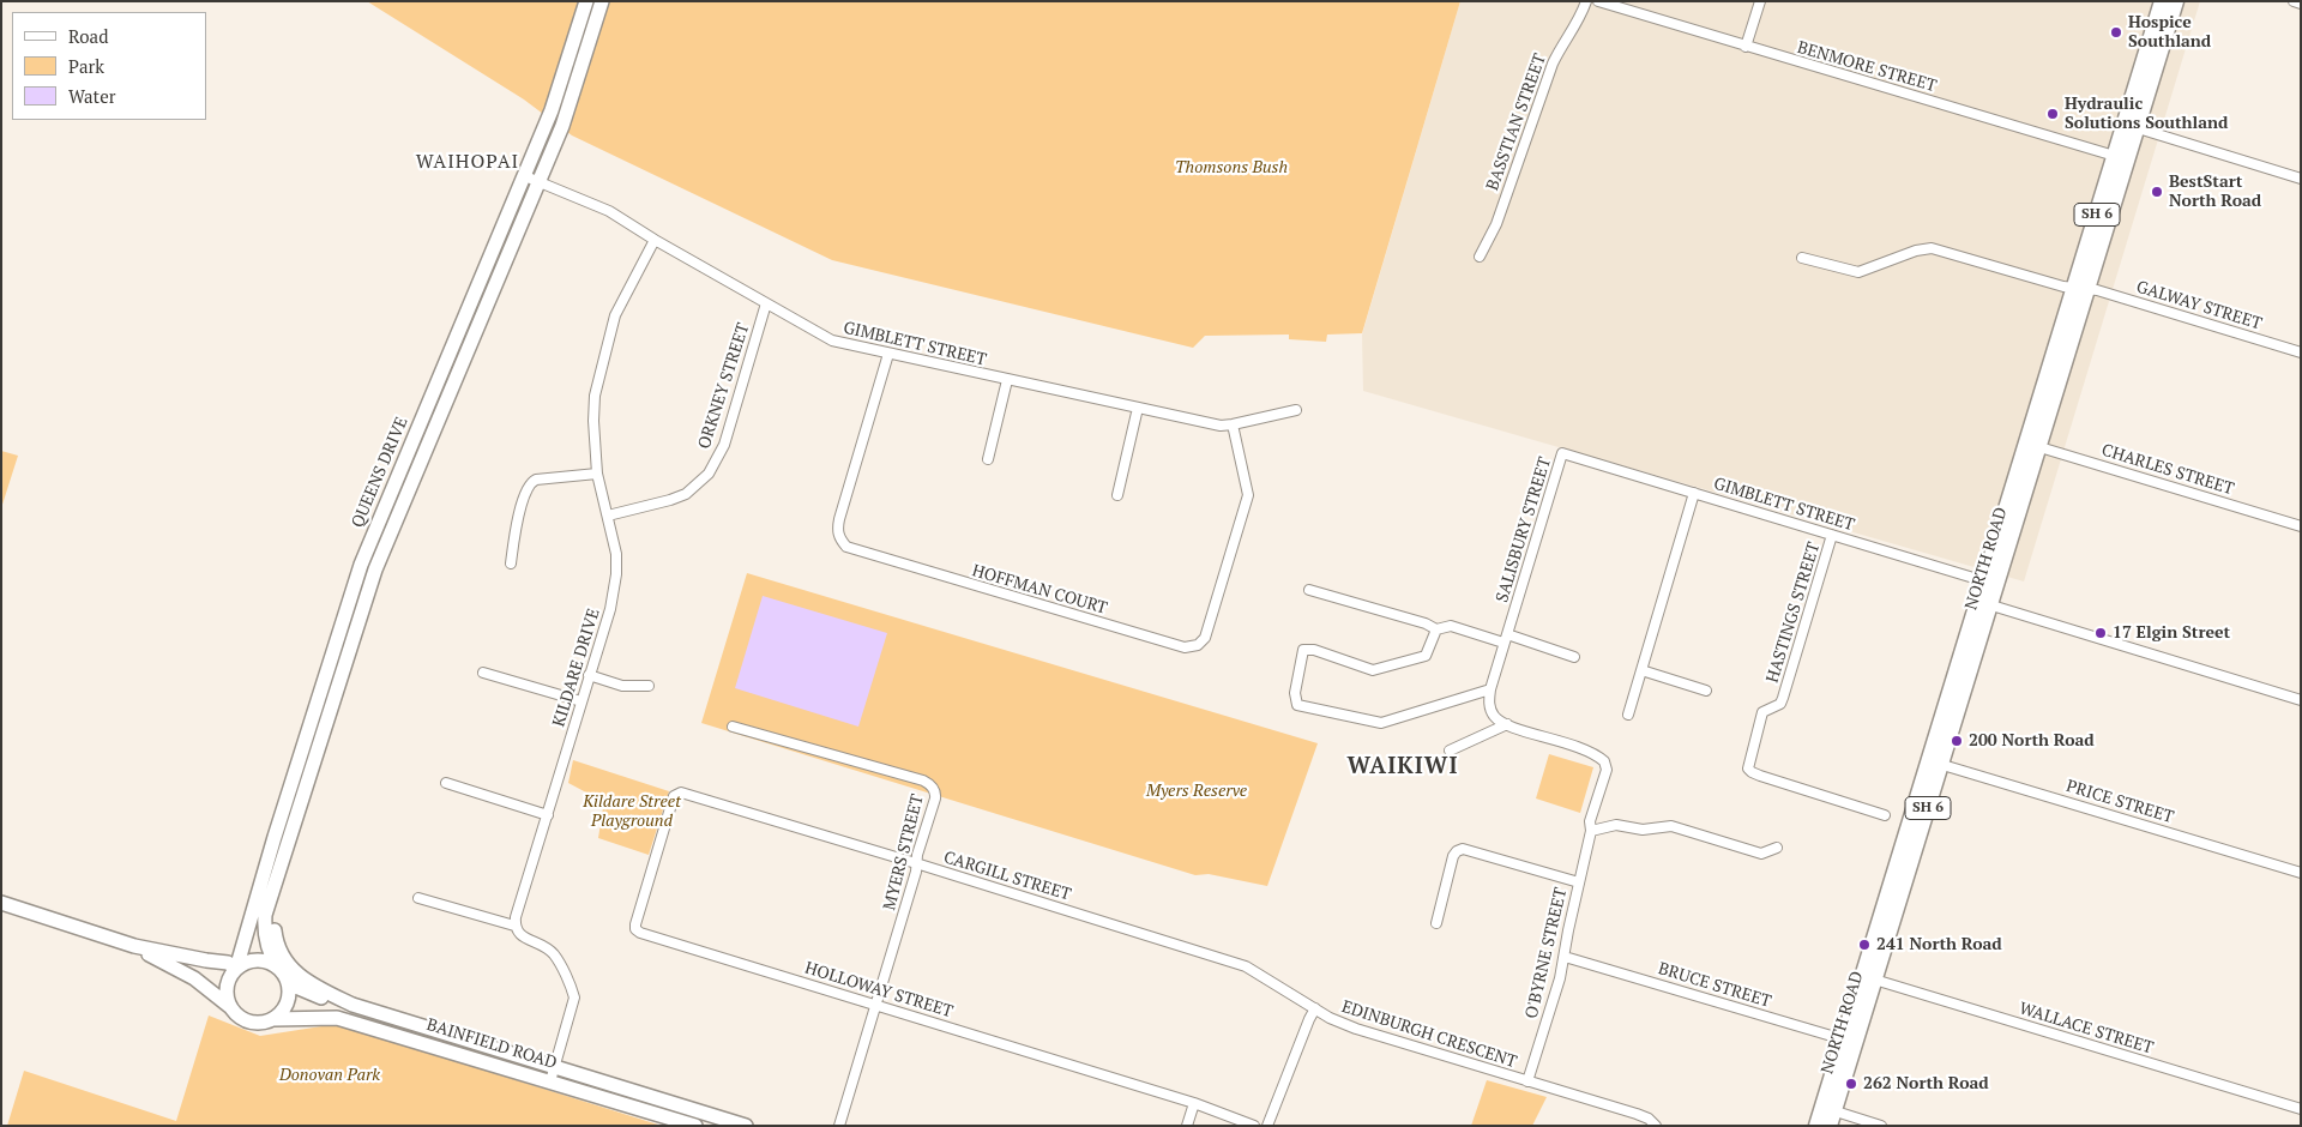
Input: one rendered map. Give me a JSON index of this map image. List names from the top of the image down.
{
  "streets": {
    "main road": [
      "SH 6",
      "QUEENS DRIVE",
      "NORTH ROAD",
      "BAINFIELD ROAD"
    ],
    "street": [
      "BENMORE STREET",
      "BASSTIAN STREET",
      "GALWAY STREET",
      "GIMBLETT STREET",
      "ORKNEY STREET",
      "CHARLES STREET",
      "SALISBURY STREET",
      "HOFFMAN COURT",
      "HASTINGS STREET",
      "KILDARE DRIVE",
      "PRICE STREET",
      "MYERS STREET",
      "CARGILL STREET",
      "O'BYRNE STREET",
      "BRUCE STREET",
      "HOLLOWAY STREET",
      "WALLACE STREET",
      "EDINBURGH CRESCENT"
    ]
  },
  "crossings": [
    ["BENMORE STREET", "NORTH ROAD"],
    ["GALWAY STREET", "NORTH ROAD"],
    ["GIMBLETT STREET", "ORKNEY STREET"],
    ["GIMBLETT STREET", "QUEENS DRIVE"],
    ["GIMBLETT STREET", "SALISBURY STREET"],
    ["GIMBLETT STREET", "NORTH ROAD"],
    ["GIMBLETT STREET", "HOFFMAN COURT"],
    ["GIMBLETT STREET", "HASTINGS STREET"],
    ["GIMBLETT STREET", "KILDARE DRIVE"],
    ["ORKNEY STREET", "KILDARE DRIVE"],
    ["CHARLES STREET", "NORTH ROAD"],
    ["QUEENS DRIVE", "BAINFIELD ROAD"],
    ["NORTH ROAD", "PRICE STREET"],
    ["NORTH ROAD", "BRUCE STREET"],
    ["NORTH ROAD", "WALLACE STREET"],
    ["MYERS STREET", "CARGILL STREET"],
    ["MYERS STREET", "HOLLOWAY STREET"],
    ["CARGILL STREET", "HOLLOWAY STREET"],
    ["CARGILL STREET", "EDINBURGH CRESCENT"],
    ["O'BYRNE STREET", "BRUCE STREET"],
    ["O'BYRNE STREET", "EDINBURGH CRESCENT"]
  ],
  "districts": ["WAIHOPAI", "WAIKIWI"],
  "parks": [
    "Thomsons Bush",
    "Myers Reserve",
    "Kildare Street Playground",
    "Donovan Park"
  ],
  "places": [
    "Hospice Southland",
    "Hydraulic Solutions Southland",
    "BestStart North Road",
    "17 Elgin Street",
    "200 North Road",
    "241 North Road",
    "262 North Road"
  ],
  "legend": ["Road", "Park", "Water"]
}
